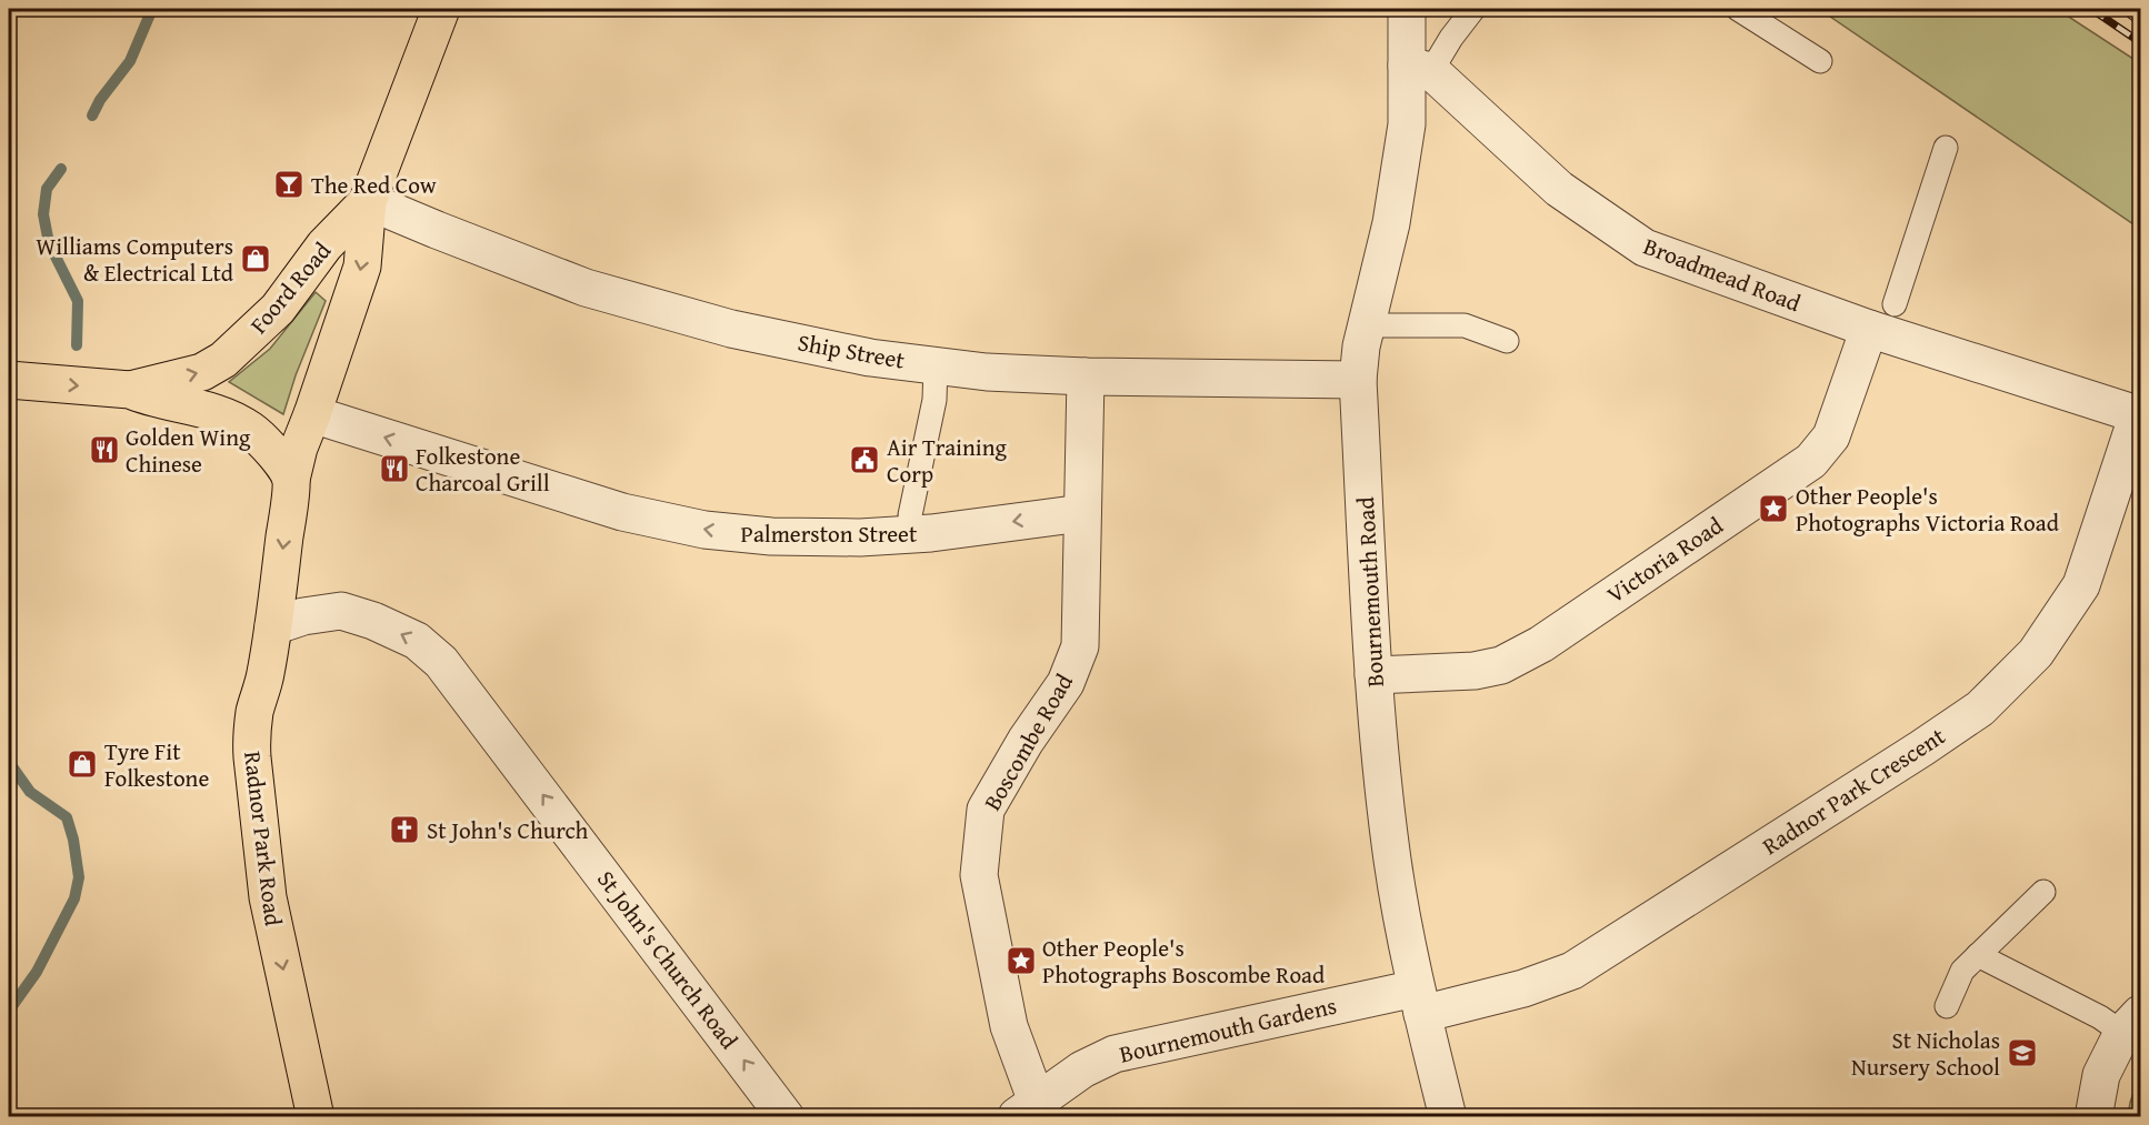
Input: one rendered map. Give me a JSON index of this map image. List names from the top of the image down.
{
  "streets": {
    "main road": ["Foord Road", "Radnor Park Road"],
    "street": [
      "Broadmead Road",
      "Ship Street",
      "Palmerston Street",
      "Victoria Road",
      "Bournemouth Road",
      "Boscombe Road",
      "Radnor Park Crescent",
      "St John's Church Road",
      "Bournemouth Gardens"
    ]
  },
  "crossings": [
    ["Broadmead Road", "Victoria Road"],
    ["Broadmead Road", "Bournemouth Road"],
    ["Broadmead Road", "Radnor Park Crescent"],
    ["Foord Road", "Ship Street"],
    ["Foord Road", "Palmerston Street"],
    ["Foord Road", "Radnor Park Road"],
    ["Ship Street", "Bournemouth Road"],
    ["Ship Street", "Boscombe Road"],
    ["Palmerston Street", "Boscombe Road"],
    ["Victoria Road", "Bournemouth Road"],
    ["Bournemouth Road", "Radnor Park Crescent"],
    ["Bournemouth Road", "Bournemouth Gardens"],
    ["Boscombe Road", "Bournemouth Gardens"],
    ["Radnor Park Crescent", "Bournemouth Gardens"],
    ["Radnor Park Road", "St John's Church Road"]
  ],
  "one_way": ["Palmerston Street", "Radnor Park Road", "St John's Church Road"],
  "places": {
    "bar": ["The Red Cow"],
    "shop": ["Williams Computers & Electrical Ltd", "Tyre Fit Folkestone"],
    "restaurant": ["Golden Wing Chinese", "Folkestone Charcoal Grill"],
    "public building": ["Air Training Corp"],
    "place": ["Other People's Photographs Victoria Road", "Other People's Photographs Boscombe Road"],
    "church": ["St John's Church"],
    "school or university": ["St Nicholas Nursery School"]
  }
}
